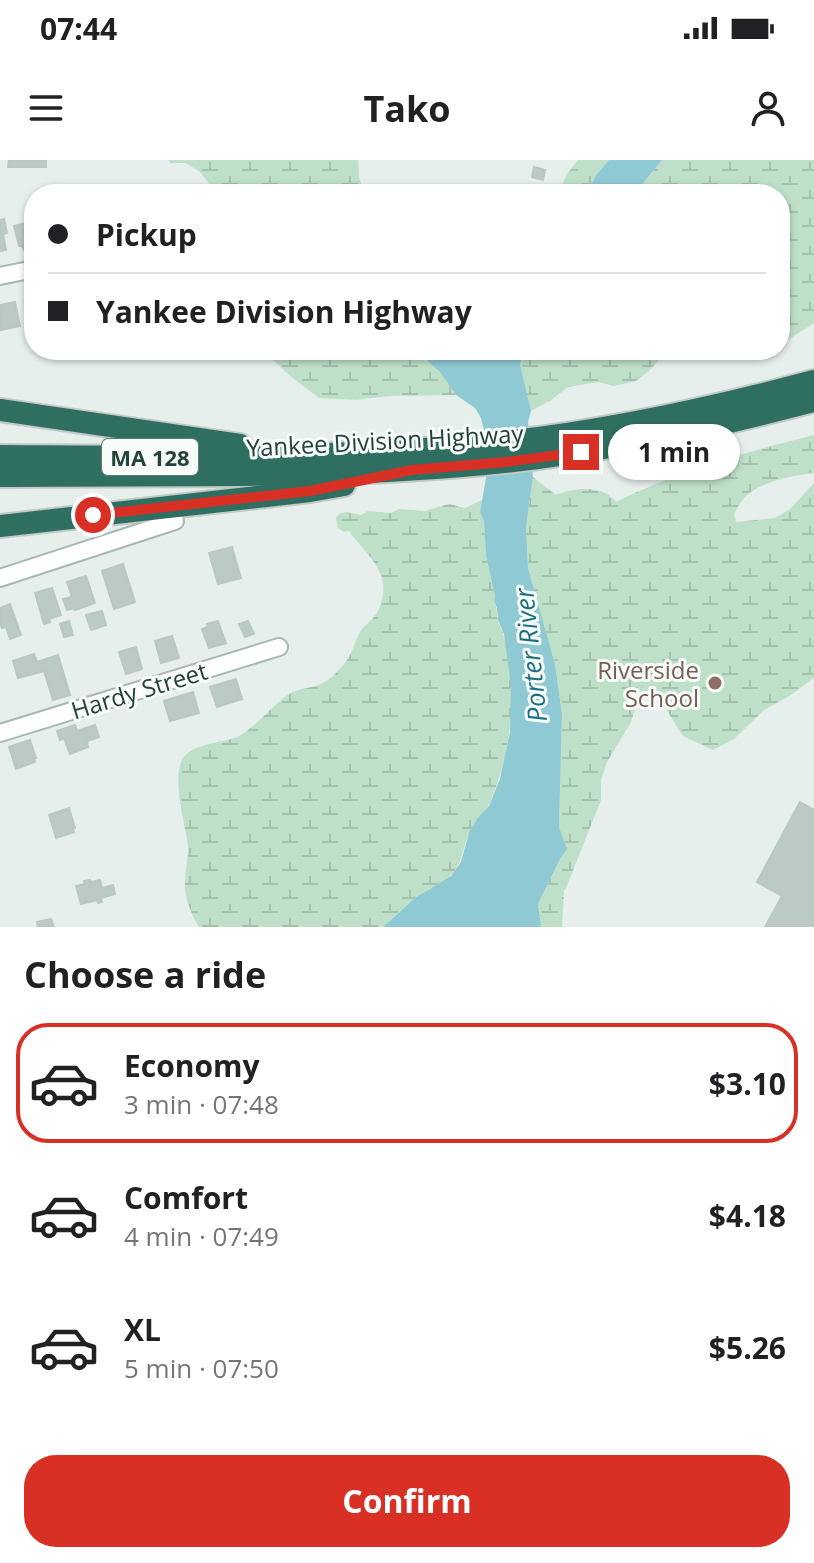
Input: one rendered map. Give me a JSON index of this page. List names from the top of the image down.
{
  "streets": {
    "highway": ["Yankee Division Highway", "MA 128"],
    "street": ["Hardy Street"]
  },
  "water": ["Porter River"],
  "places": ["Riverside School"],
  "page": {
    "status": "07:44",
    "header": "Tako",
    "banner": ["Pickup", "Yankee Division Highway"],
    "bubble": "1 min",
    "heading": "Choose a ride",
    "list": [
      {
        "name": "Economy",
        "note": "3 min · 07:48",
        "value": "$3.10"
      },
      {
        "name": "Comfort",
        "note": "4 min · 07:49",
        "value": "$4.18"
      },
      {
        "name": "XL",
        "note": "5 min · 07:50",
        "value": "$5.26"
      }
    ],
    "buttons": "Confirm"
  }
}
